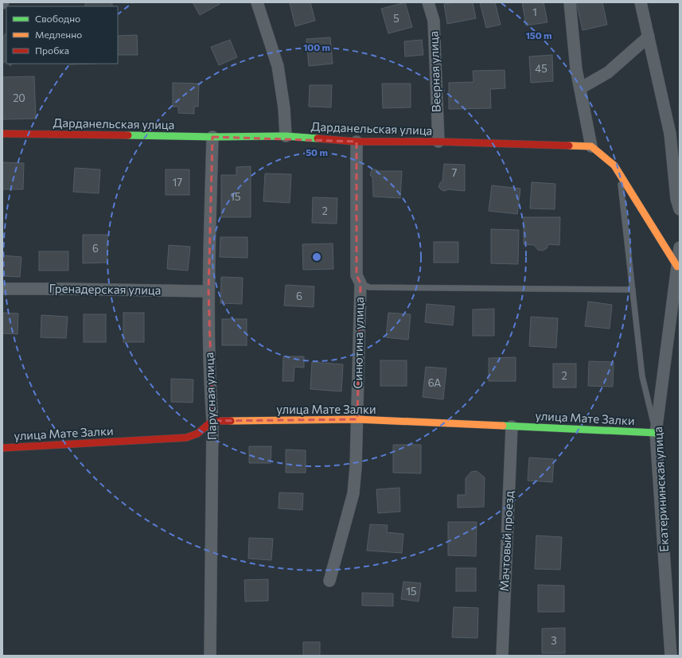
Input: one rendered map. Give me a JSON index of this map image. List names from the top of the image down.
{
  "streets": {
    "street": [
      "Веерная улица",
      "Дарданельская улица",
      "Гренадерская улица",
      "Синютина улица",
      "Парусная улица",
      "улица Мате Залки",
      "Екатерининская улица",
      "Мачтовый проезд"
    ]
  },
  "crossings": [
    ["Веерная улица", "Дарданельская улица"],
    ["Дарданельская улица", "Синютина улица"],
    ["Дарданельская улица", "Парусная улица"],
    ["Гренадерская улица", "Парусная улица"],
    ["Синютина улица", "улица Мате Залки"],
    ["Парусная улица", "улица Мате Залки"],
    ["улица Мате Залки", "Екатерининская улица"],
    ["улица Мате Залки", "Мачтовый проезд"]
  ],
  "house_numbers": [
    "1",
    "5",
    "45",
    "20",
    "7",
    "17",
    "15",
    "2",
    "6",
    "6",
    "2",
    "6А",
    "15",
    "3"
  ],
  "legend": ["Свободно", "Медленно", "Пробка"],
  "rings": ["150 m", "100 m", "50 m"]
}
